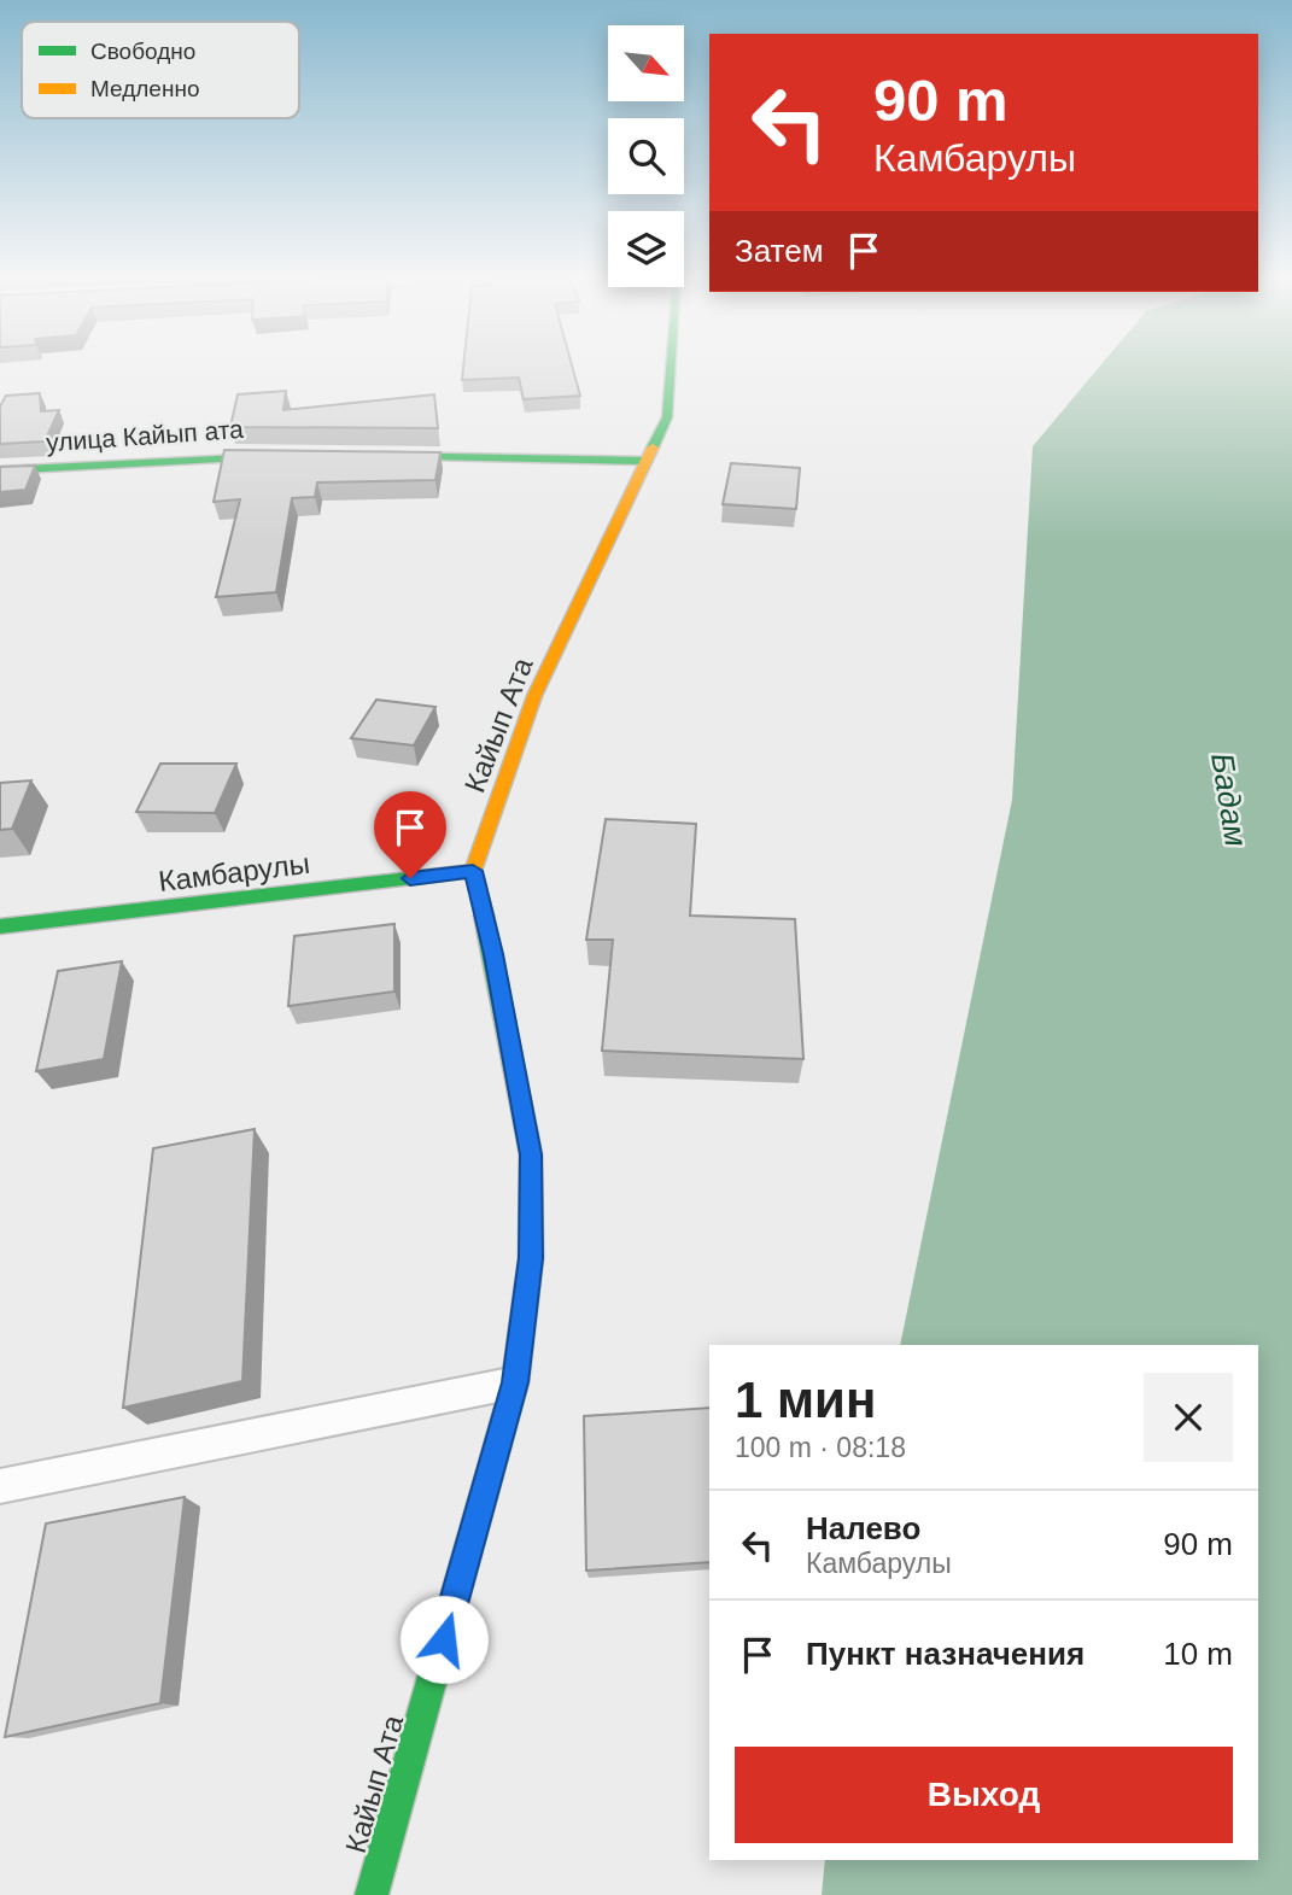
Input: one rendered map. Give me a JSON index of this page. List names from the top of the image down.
{
  "streets": {
    "street": ["улица Кайып ата", "Кайып Ата", "Камбарулы"]
  },
  "crossings": [
    ["Кайып Ата", "Камбарулы"]
  ],
  "water": ["Бадам"],
  "legend": ["Свободно", "Медленно"],
  "north": "bottom right",
  "page": {
    "turn": ["90 m", "Камбарулы"],
    "then": "Затем",
    "heading": ["1 мин", "100 m · 08:18"],
    "list": [
      {
        "name": "Налево",
        "note": "Камбарулы",
        "value": "90 m"
      },
      {
        "name": "Пункт назначения",
        "value": "10 m"
      }
    ],
    "buttons": "Выход"
  }
}
